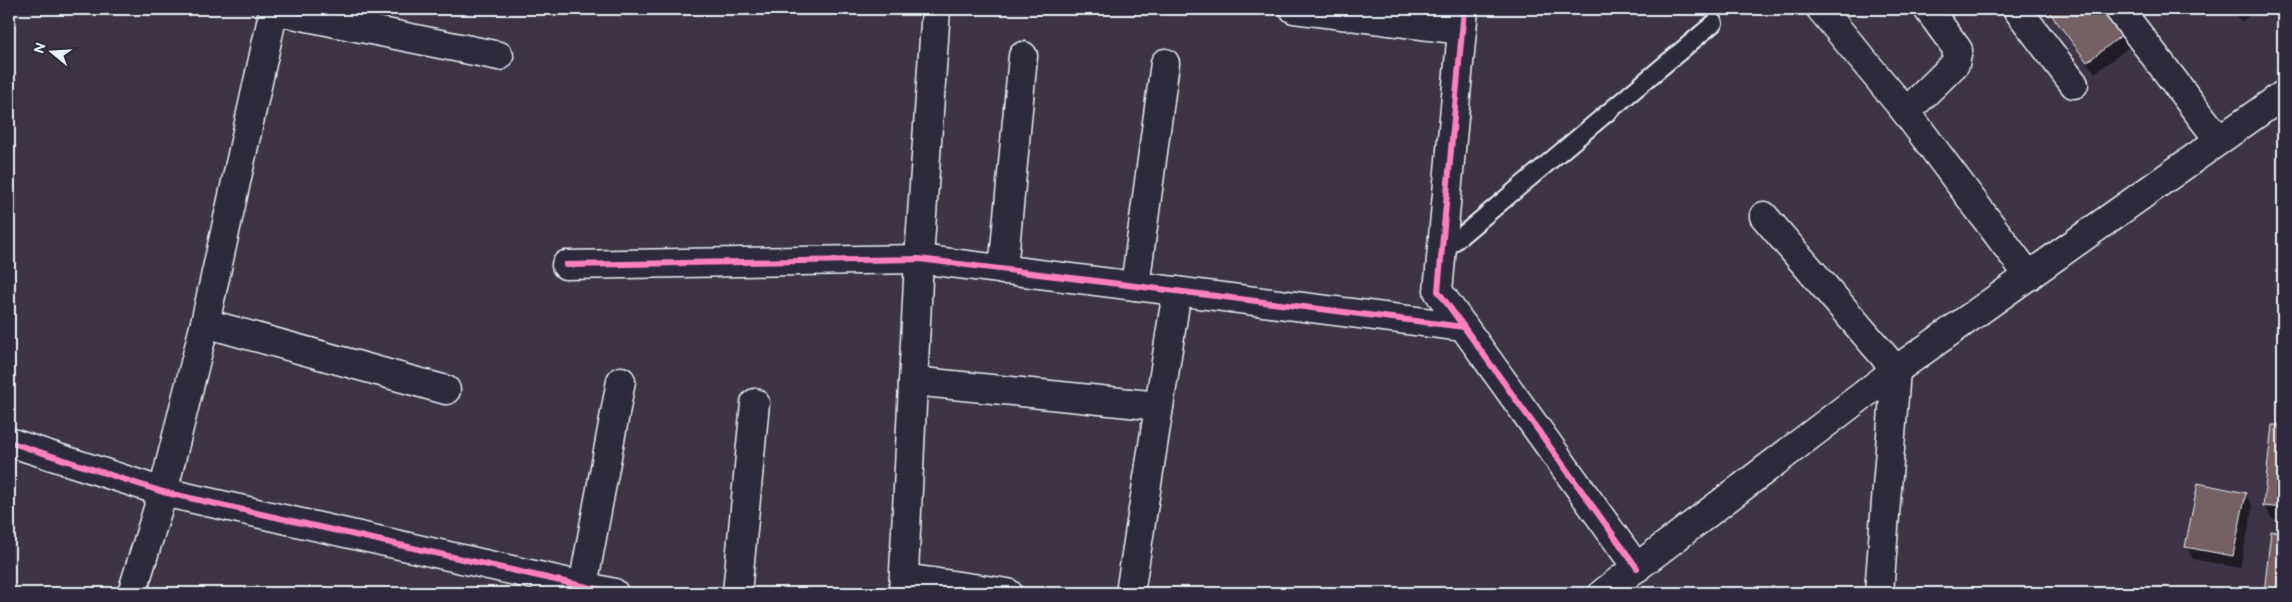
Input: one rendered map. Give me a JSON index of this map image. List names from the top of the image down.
{
  "north": "left"
}
